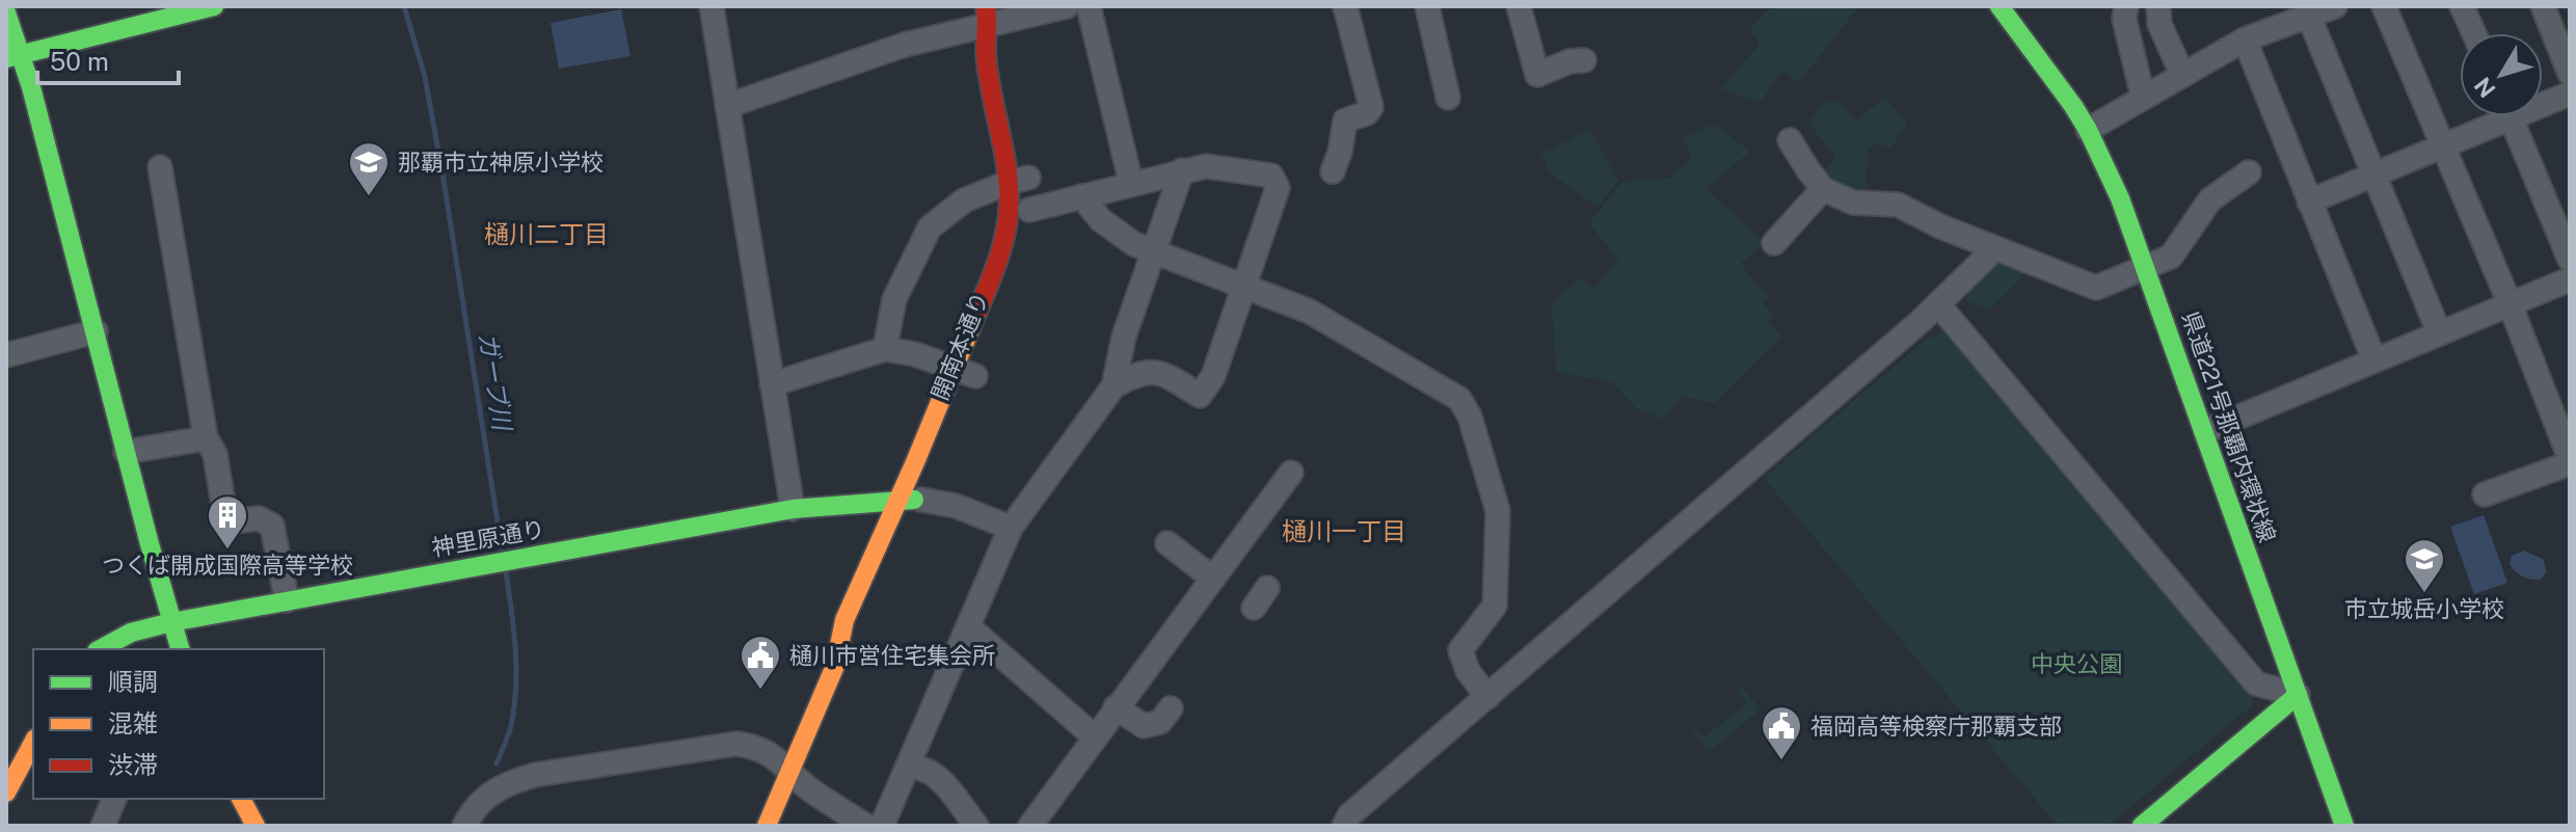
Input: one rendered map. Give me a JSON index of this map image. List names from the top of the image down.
{
  "streets": {
    "main road": ["開南本通り", "県道221号那覇内環状線", "神里原通り"]
  },
  "crossings": [
    ["開南本通り", "神里原通り"]
  ],
  "districts": ["樋川二丁目", "樋川一丁目"],
  "water": ["ガーブ川"],
  "parks": ["中央公園"],
  "places": {
    "school or university": ["那覇市立神原小学校", "市立城岳小学校"],
    "building": ["つくば開成国際高等学校"],
    "public building": ["樋川市営住宅集会所", "福岡高等検察庁那覇支部"]
  },
  "legend": ["順調", "混雑", "渋滞"],
  "scale_bar": "50 m",
  "north": "bottom left"
}
